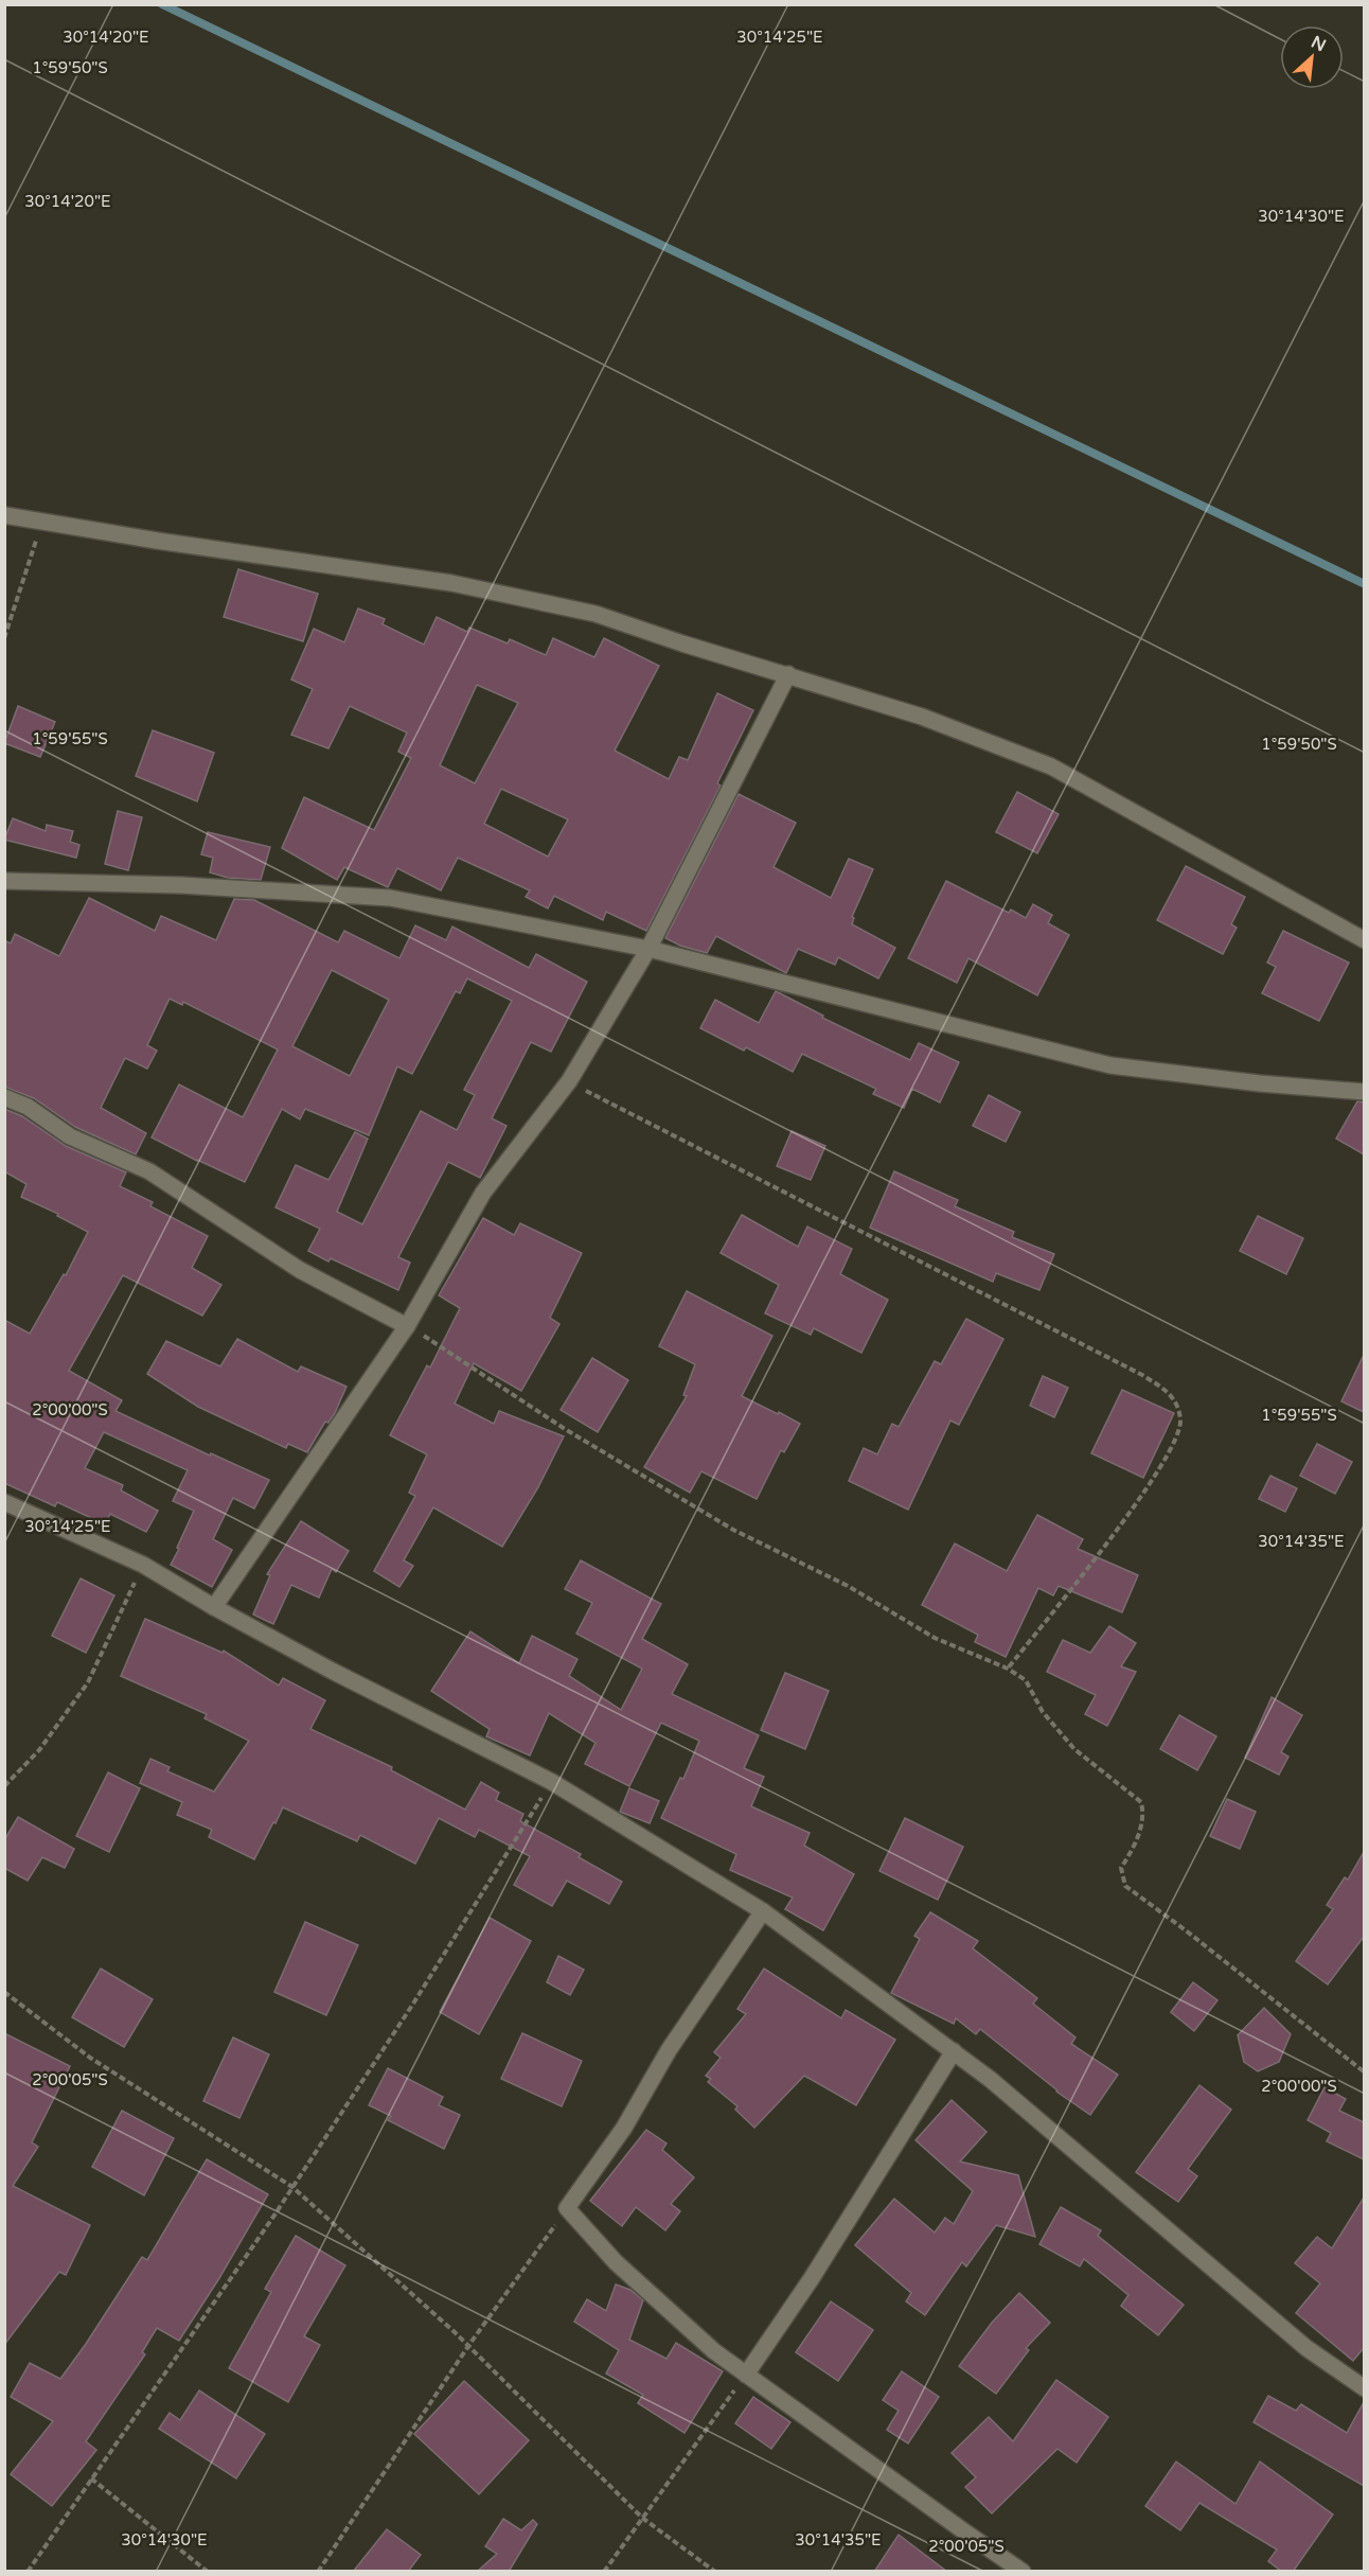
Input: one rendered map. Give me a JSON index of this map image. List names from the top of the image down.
{
  "north": "top right",
  "coordinates": [
    "30°14'20\"E",
    "30°14'25\"E",
    "1°59'50\"S",
    "30°14'30\"E",
    "1°59'55\"S",
    "2°00'00\"S",
    "30°14'35\"E",
    "2°00'05\"S"
  ]
}
